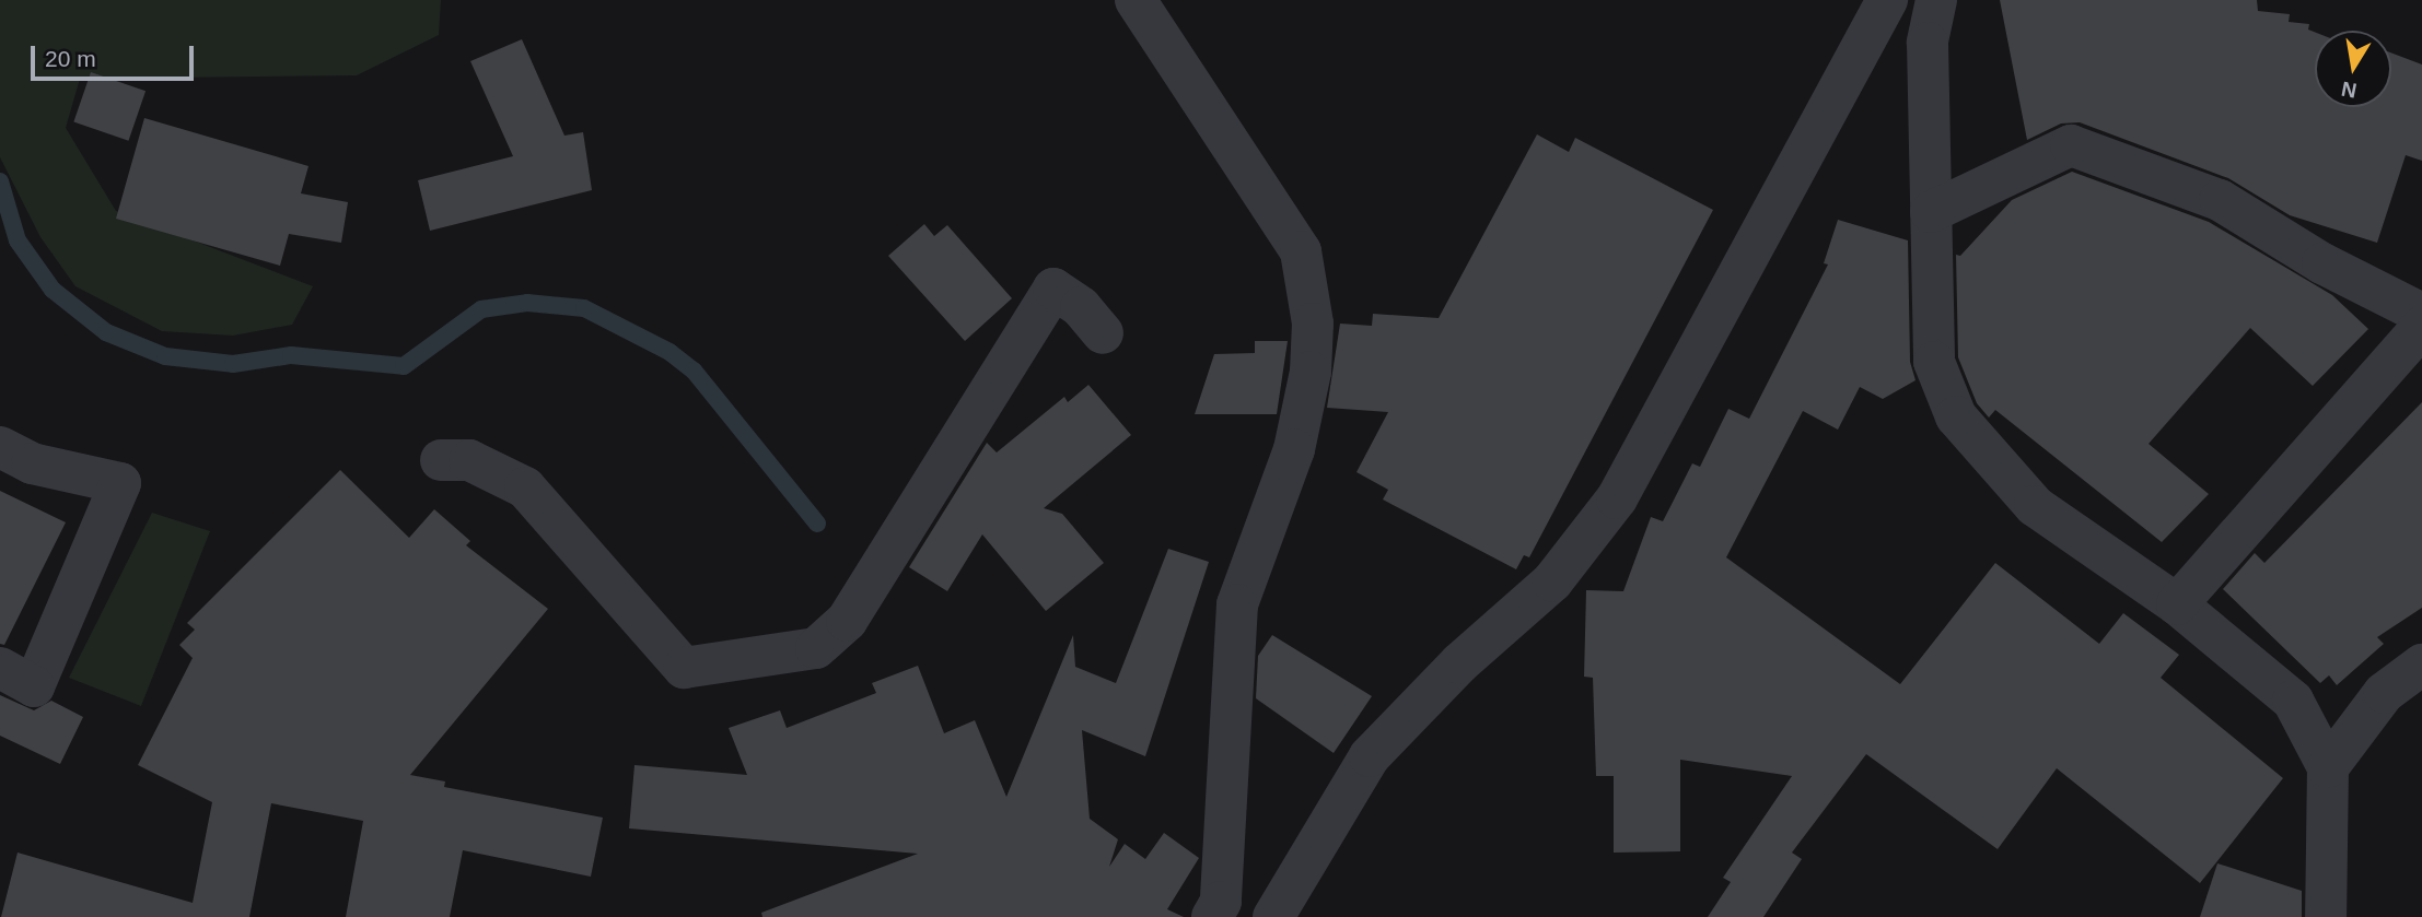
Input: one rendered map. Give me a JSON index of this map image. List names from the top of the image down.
{
  "scale_bar": "20 m",
  "north": "bottom"
}
